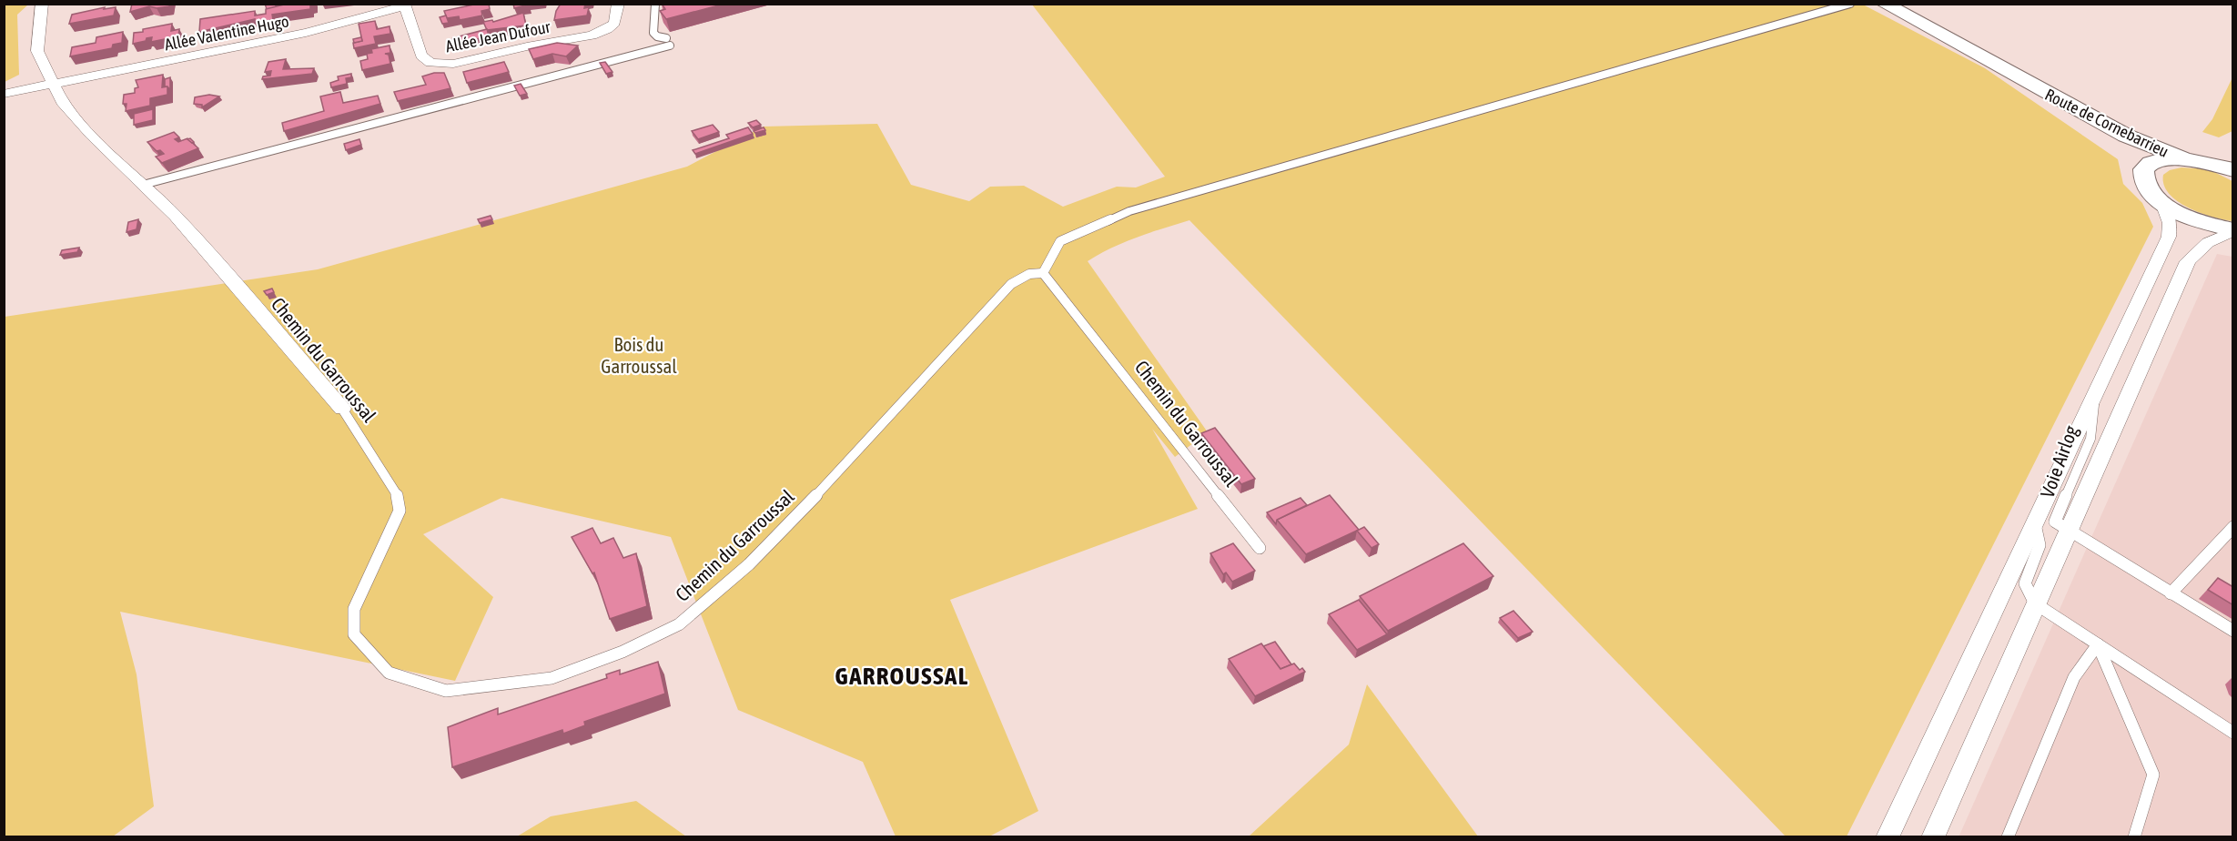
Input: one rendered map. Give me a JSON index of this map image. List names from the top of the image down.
{
  "streets": {
    "main road": ["Route de Cornebarrieu"],
    "street": ["Allée Valentine Hugo", "Allée Jean Dufour", "Chemin du Garroussal"],
    "lane": ["Voie Airlog"]
  },
  "crossings": [
    ["Allée Valentine Hugo", "Allée Jean Dufour"],
    ["Allée Valentine Hugo", "Chemin du Garroussal"]
  ],
  "districts": ["GARROUSSAL"],
  "parks": ["Bois du Garroussal"]
}
